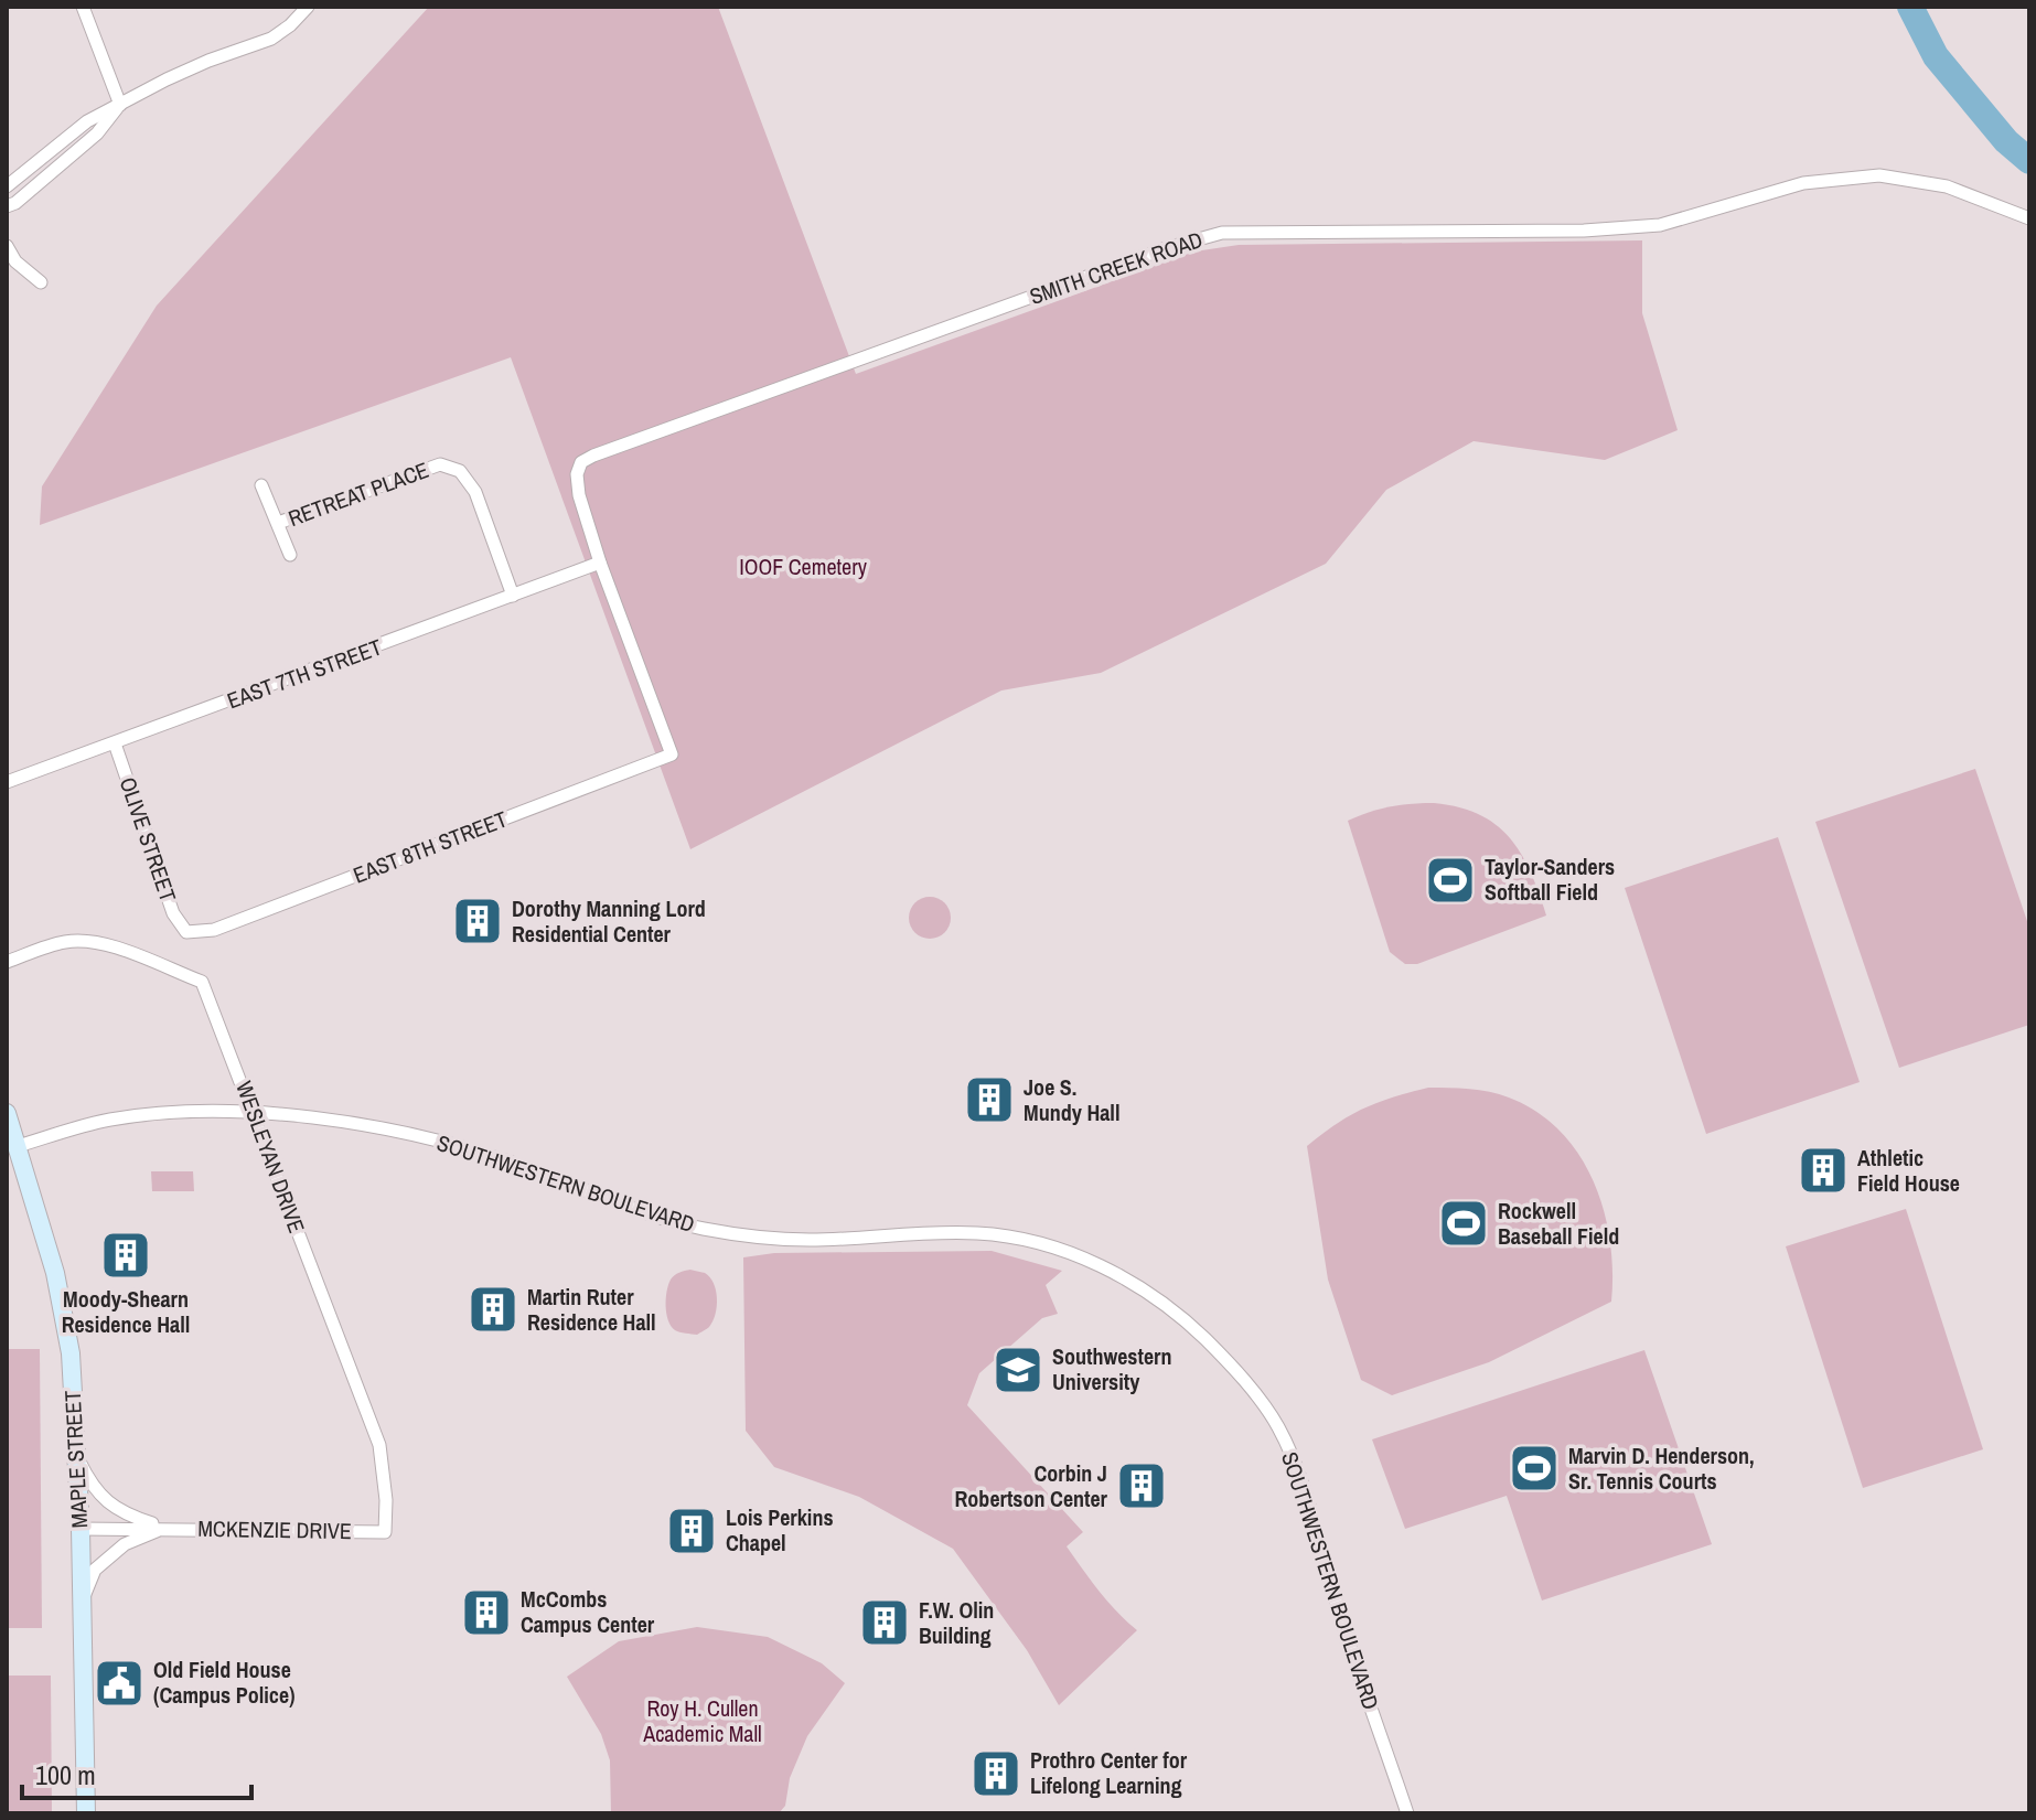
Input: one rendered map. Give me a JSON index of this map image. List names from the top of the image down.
{
  "streets": {
    "street": [
      "SMITH CREEK ROAD",
      "RETREAT PLACE",
      "EAST 7TH STREET",
      "OLIVE STREET",
      "EAST 8TH STREET",
      "WESLEYAN DRIVE",
      "SOUTHWESTERN BOULEVARD",
      "MAPLE STREET",
      "MCKENZIE DRIVE"
    ]
  },
  "crossings": [
    ["SMITH CREEK ROAD", "EAST 7TH STREET"],
    ["SMITH CREEK ROAD", "EAST 8TH STREET"],
    ["RETREAT PLACE", "EAST 7TH STREET"],
    ["EAST 7TH STREET", "OLIVE STREET"],
    ["OLIVE STREET", "EAST 8TH STREET"],
    ["WESLEYAN DRIVE", "SOUTHWESTERN BOULEVARD"],
    ["WESLEYAN DRIVE", "MCKENZIE DRIVE"],
    ["SOUTHWESTERN BOULEVARD", "MAPLE STREET"],
    ["MAPLE STREET", "MCKENZIE DRIVE"]
  ],
  "parks": ["IOOF Cemetery", "Roy H. Cullen Academic Mall"],
  "places": {
    "sports": ["Taylor-Sanders Softball Field", "Rockwell Baseball Field", "Marvin D. Henderson, Sr. Tennis Courts"],
    "building": [
      "Dorothy Manning Lord Residential Center",
      "Joe S. Mundy Hall",
      "Athletic Field House",
      "Moody-Shearn Residence Hall",
      "Martin Ruter Residence Hall",
      "Corbin J Robertson Center",
      "Lois Perkins Chapel",
      "McCombs Campus Center",
      "F.W. Olin Building",
      "Prothro Center for Lifelong Learning"
    ],
    "school or university": ["Southwestern University"],
    "public building": ["Old Field House (Campus Police)"]
  },
  "scale_bar": "100 m"
}
